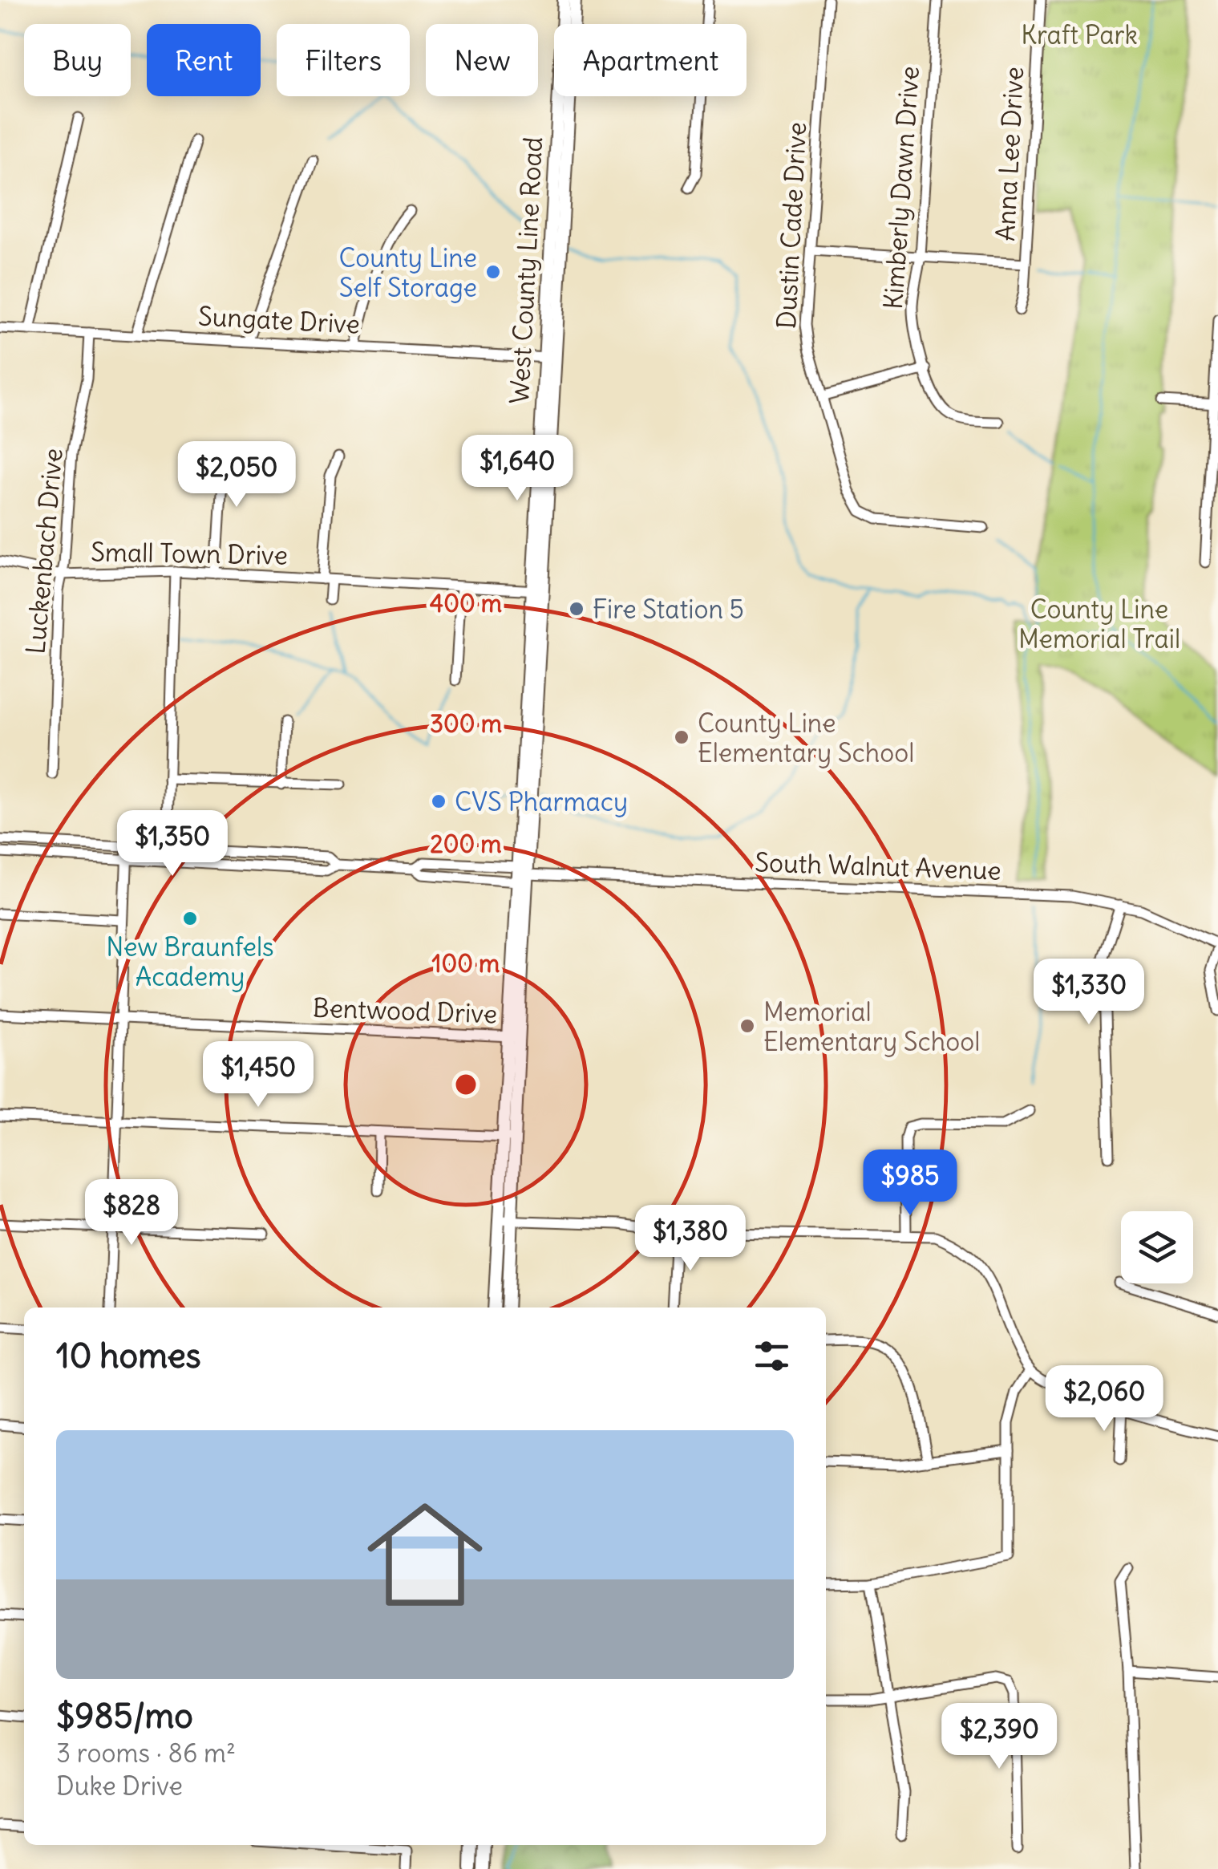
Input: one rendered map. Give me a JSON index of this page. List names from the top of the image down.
{
  "streets": {
    "main road": ["West County Line Road"],
    "street": [
      "Anna Lee Drive",
      "Kimberly Dawn Drive",
      "Dustin Cade Drive",
      "Sungate Drive",
      "Luckenbach Drive",
      "Small Town Drive",
      "South Walnut Avenue",
      "Bentwood Drive"
    ]
  },
  "crossings": [
    ["West County Line Road", "Sungate Drive"],
    ["West County Line Road", "Small Town Drive"],
    ["West County Line Road", "South Walnut Avenue"],
    ["West County Line Road", "Bentwood Drive"],
    ["Sungate Drive", "Luckenbach Drive"],
    ["Luckenbach Drive", "Small Town Drive"]
  ],
  "parks": ["Kraft Park", "County Line Memorial Trail"],
  "places": [
    "County Line Self Storage",
    "Fire Station 5",
    "County Line Elementary School",
    "CVS Pharmacy",
    "New Braunfels Academy",
    "Memorial Elementary School"
  ],
  "page": {
    "chip": [
      "Buy",
      "Rent",
      "Filters",
      "New",
      "Apartment"
    ],
    "price": [
      "$1,640",
      "$2,050",
      "$1,350",
      "$1,330",
      "$1,450",
      "$985",
      "$828",
      "$1,380",
      "$2,060",
      "$2,390"
    ],
    "heading": "10 homes",
    "list": [
      {
        "name": "$985/mo",
        "note": "3 rooms · 86 m² · Duke Drive"
      }
    ]
  },
  "rings": [
    "400 m",
    "300 m",
    "200 m",
    "100 m"
  ]
}
